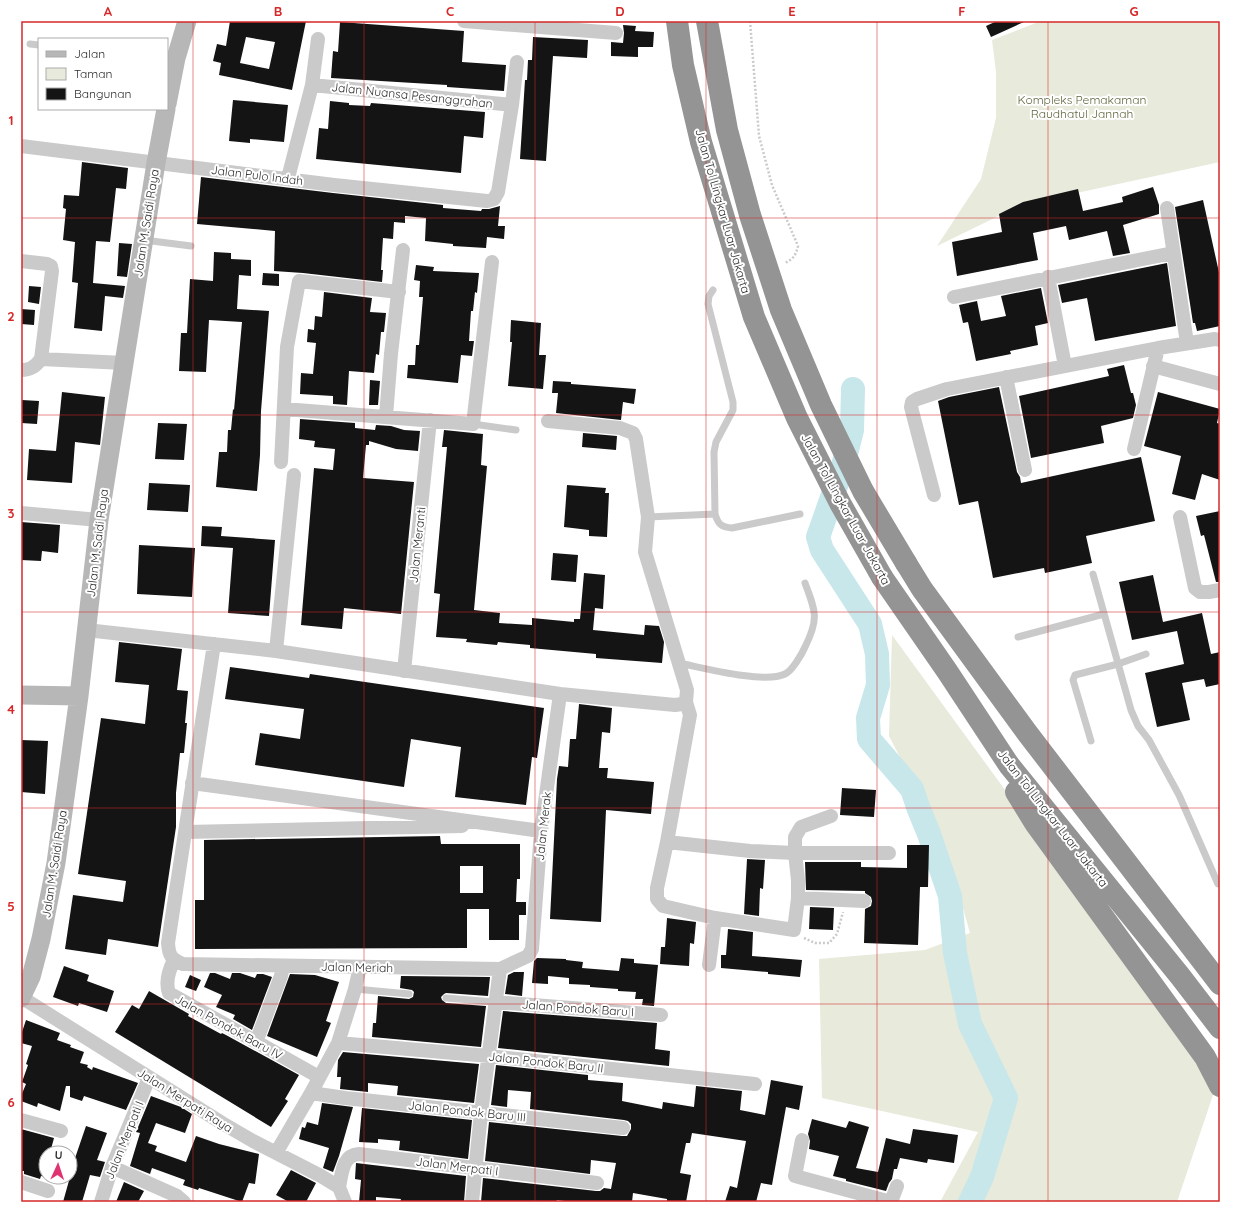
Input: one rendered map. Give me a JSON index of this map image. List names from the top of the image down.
{
  "streets": {
    "highway": ["Jalan Tol Lingkar Luar Jakarta"],
    "street": [
      "Jalan Nuansa Pesanggrahan",
      "Jalan Pulo Indah",
      "Jalan M. Saidi Raya",
      "Jalan Meranti",
      "Jalan Merak",
      "Jalan Meriah",
      "Jalan Pondok Baru I",
      "Jalan Pondok Baru IV",
      "Jalan Pondok Baru II",
      "Jalan Merpati Raya",
      "Jalan Pondok Baru III",
      "Jalan Merpati I"
    ]
  },
  "crossings": [
    ["Jalan Nuansa Pesanggrahan", "Jalan Pulo Indah"],
    ["Jalan Pulo Indah", "Jalan M. Saidi Raya"],
    ["Jalan M. Saidi Raya", "Jalan Merpati Raya"],
    ["Jalan Merak", "Jalan Meriah"],
    ["Jalan Meriah", "Jalan Pondok Baru IV"],
    ["Jalan Merpati Raya", "Jalan Merpati I"]
  ],
  "parks": ["Kompleks Pemakaman Raudhatul Jannah"],
  "legend": ["Jalan", "Taman", "Bangunan"],
  "north": "top",
  "grid": {
    "columns": [
      "A",
      "B",
      "C",
      "D",
      "E",
      "F",
      "G"
    ],
    "rows": [
      "1",
      "2",
      "3",
      "4",
      "5",
      "6"
    ]
  }
}
